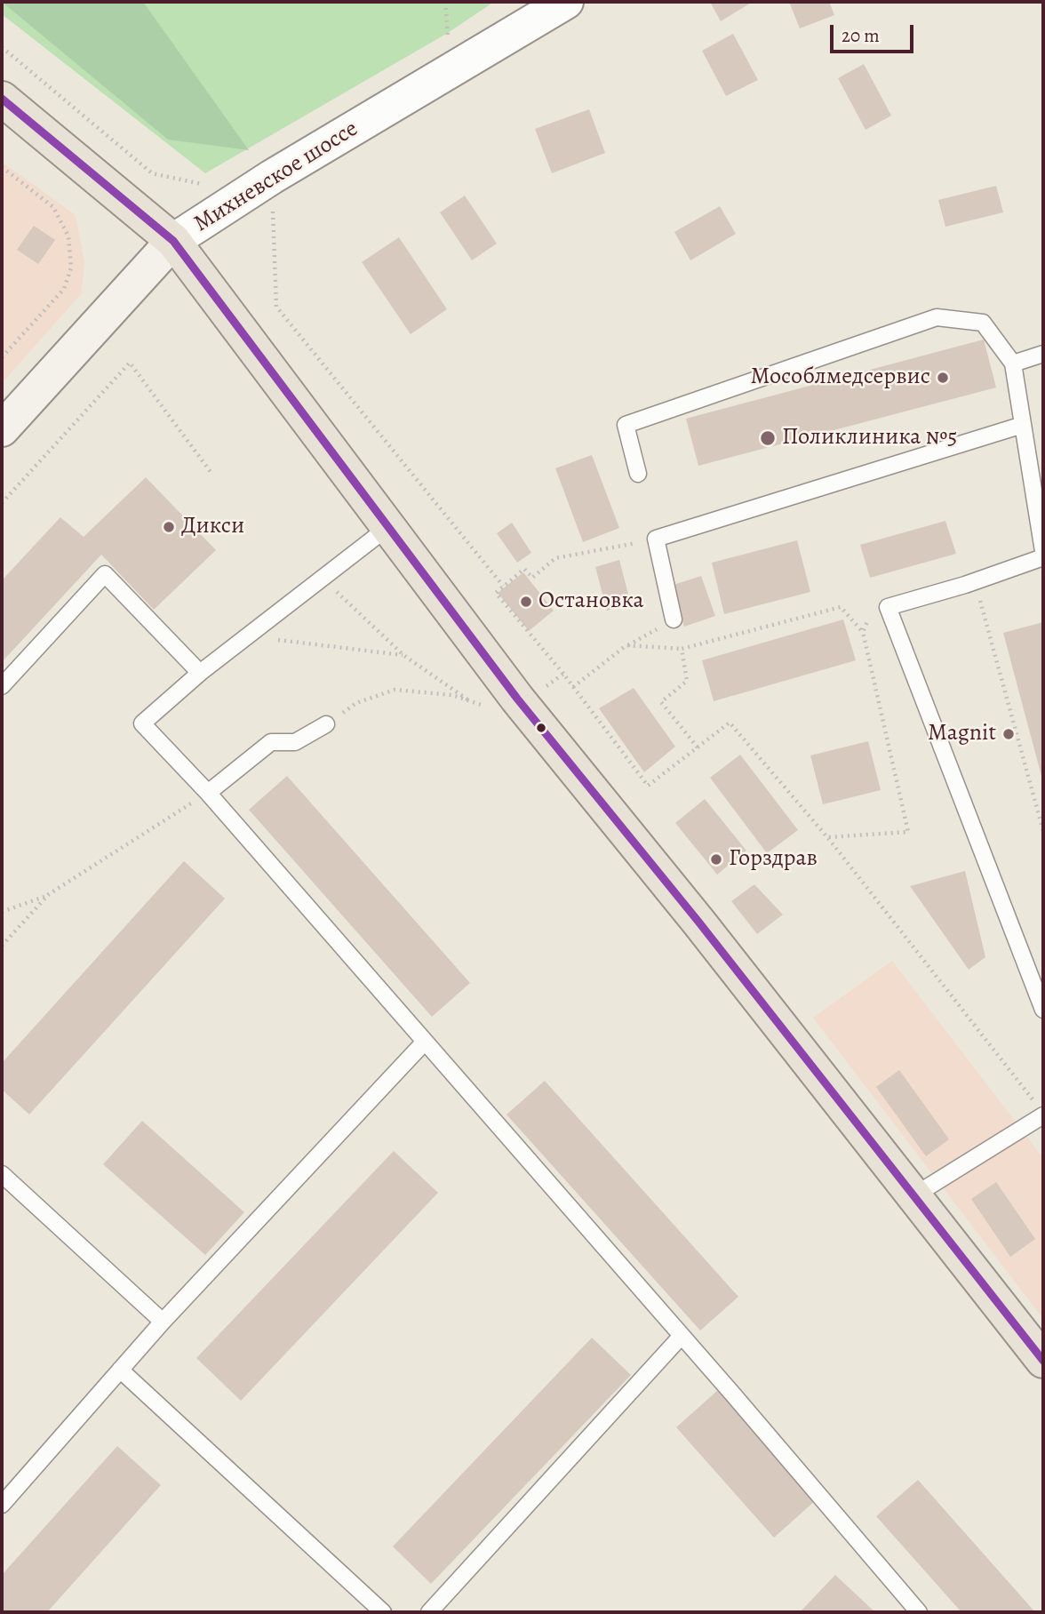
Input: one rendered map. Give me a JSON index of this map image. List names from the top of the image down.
{
  "streets": {
    "main road": ["Михневское шоссе"]
  },
  "places": [
    "Мособлмедсервис",
    "Поликлиника №5",
    "Дикси",
    "Остановка",
    "Magnit",
    "Горздрав"
  ],
  "scale_bar": "20 m"
}
